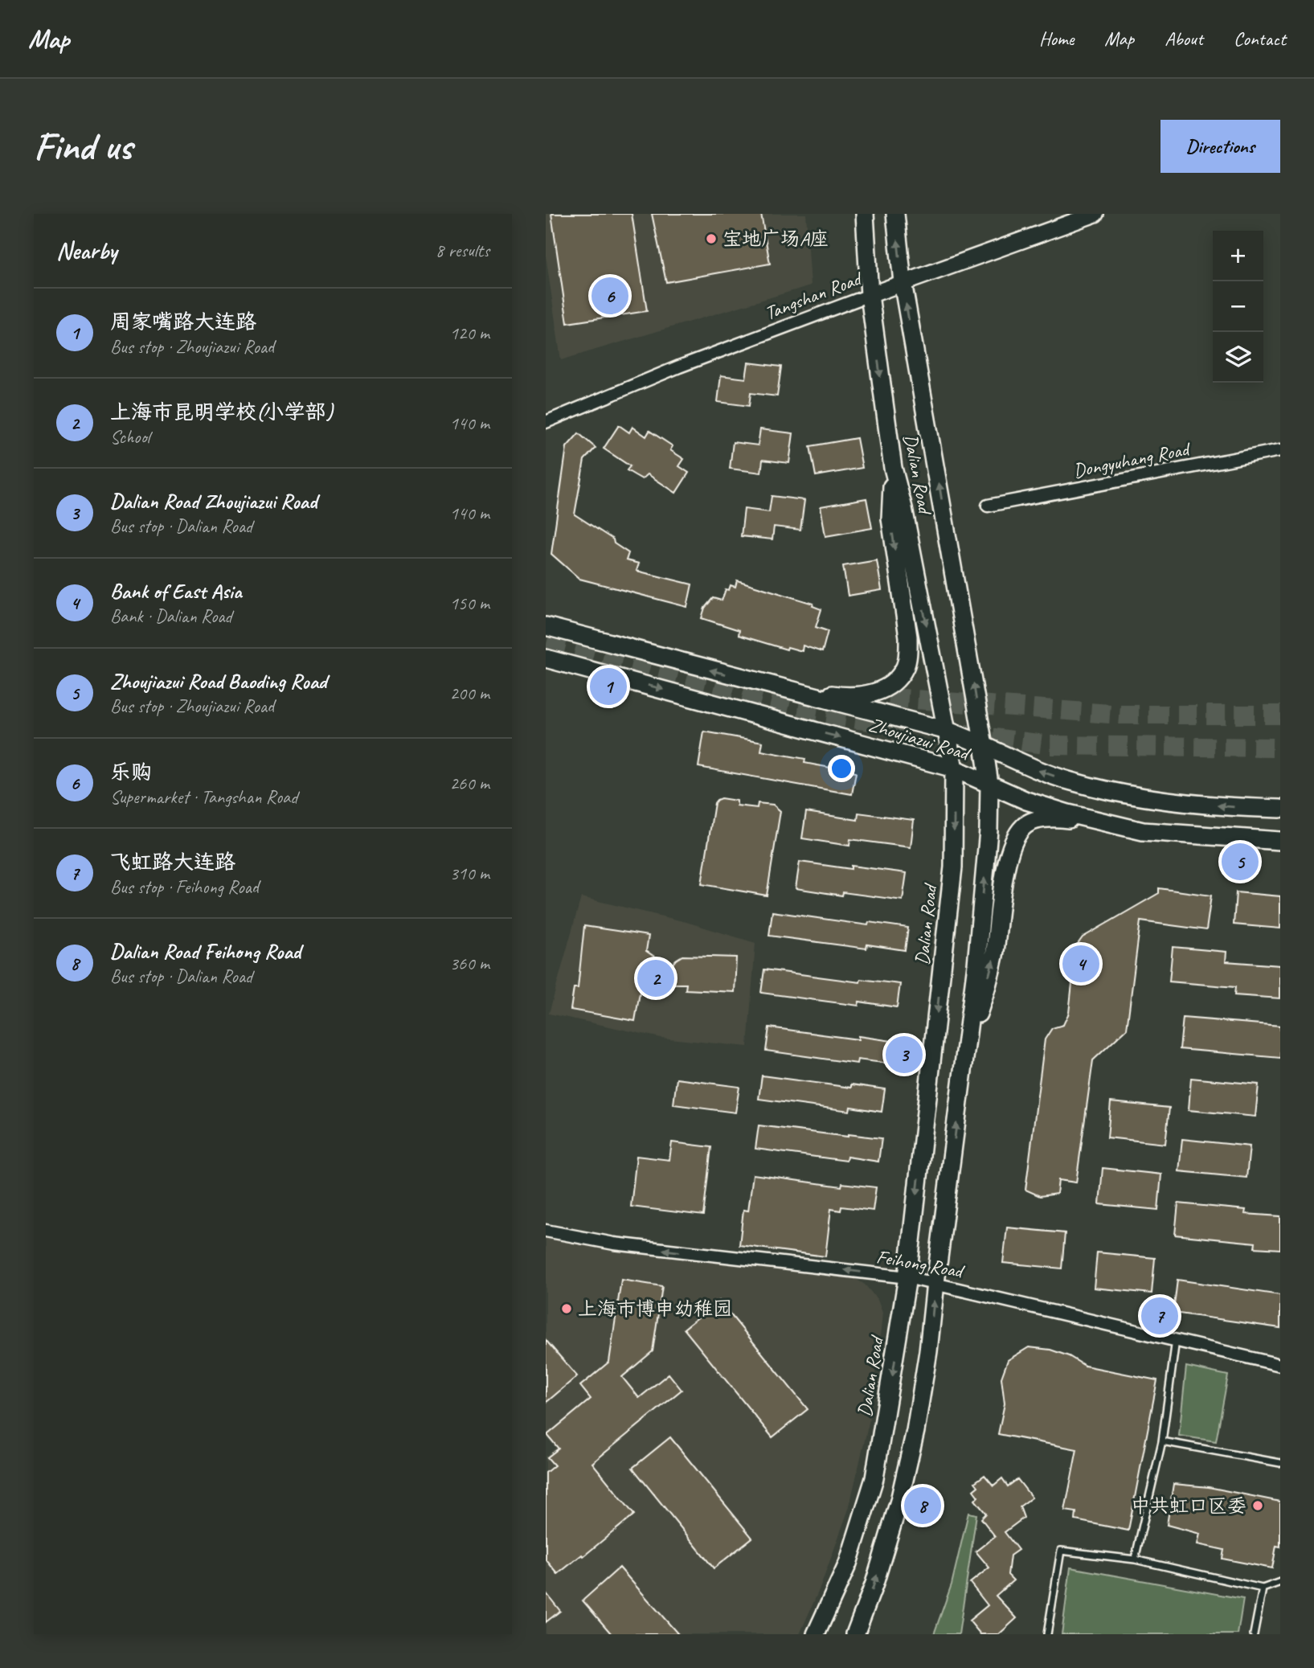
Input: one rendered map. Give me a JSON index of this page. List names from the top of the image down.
{
  "streets": {
    "main road": ["Dalian Road", "Zhoujiazui Road"],
    "street": ["Tangshan Road", "Dongyuhang Road", "Feihong Road"]
  },
  "crossings": [
    ["Tangshan Road", "Dalian Road"],
    ["Dalian Road", "Zhoujiazui Road"],
    ["Dalian Road", "Feihong Road"]
  ],
  "one_way": ["Feihong Road"],
  "places": ["宝地广场A座", "上海市博申幼稚园", "中共虹口区委"],
  "page": {
    "header": "Map",
    "nav": [
      "Home",
      "Map",
      "About",
      "Contact"
    ],
    "buttons": "Directions",
    "title": "Find us",
    "heading": ["Nearby", "8 results"],
    "map_buttons": ["+", "−"],
    "pins": [
      "6",
      "1",
      "5",
      "4",
      "2",
      "3",
      "7",
      "8"
    ],
    "list": [
      {
        "mark": "1",
        "name": "周家嘴路大连路",
        "note": "Bus stop · Zhoujiazui Road",
        "value": "120 m"
      },
      {
        "mark": "2",
        "name": "上海市昆明学校(小学部)",
        "note": "School",
        "value": "140 m"
      },
      {
        "mark": "3",
        "name": "Dalian Road Zhoujiazui Road",
        "note": "Bus stop · Dalian Road",
        "value": "140 m"
      },
      {
        "mark": "4",
        "name": "Bank of East Asia",
        "note": "Bank · Dalian Road",
        "value": "150 m"
      },
      {
        "mark": "5",
        "name": "Zhoujiazui Road Baoding Road",
        "note": "Bus stop · Zhoujiazui Road",
        "value": "200 m"
      },
      {
        "mark": "6",
        "name": "乐购",
        "note": "Supermarket · Tangshan Road",
        "value": "260 m"
      },
      {
        "mark": "7",
        "name": "飞虹路大连路",
        "note": "Bus stop · Feihong Road",
        "value": "310 m"
      },
      {
        "mark": "8",
        "name": "Dalian Road Feihong Road",
        "note": "Bus stop · Dalian Road",
        "value": "360 m"
      }
    ]
  }
}
